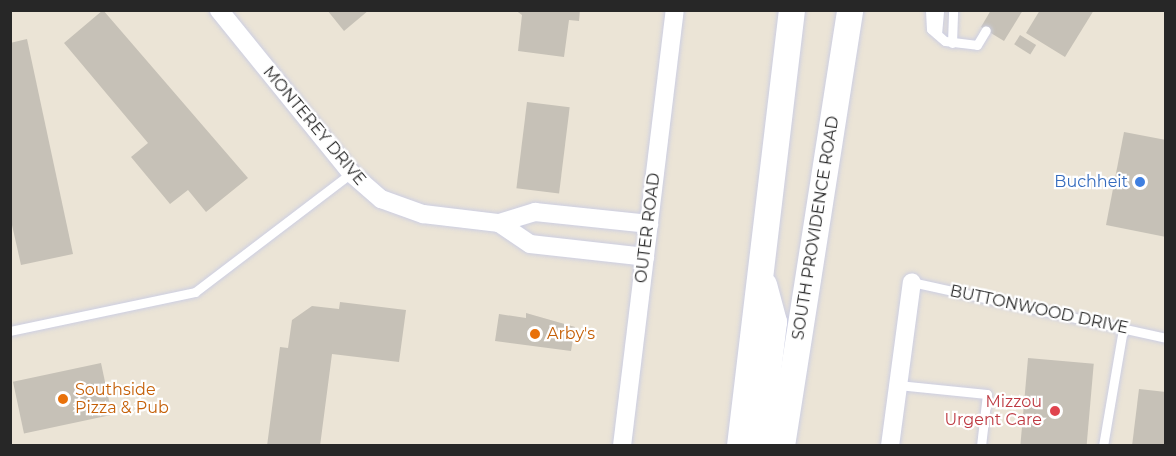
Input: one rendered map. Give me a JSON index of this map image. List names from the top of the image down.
{
  "streets": {
    "main road": ["SOUTH PROVIDENCE ROAD"],
    "street": ["MONTEREY DRIVE", "OUTER ROAD"],
    "lane": ["BUTTONWOOD DRIVE"]
  },
  "crossings": [
    ["MONTEREY DRIVE", "OUTER ROAD"]
  ],
  "places": [
    "Buchheit",
    "Arby's",
    "Southside Pizza & Pub",
    "Mizzou Urgent Care"
  ]
}
